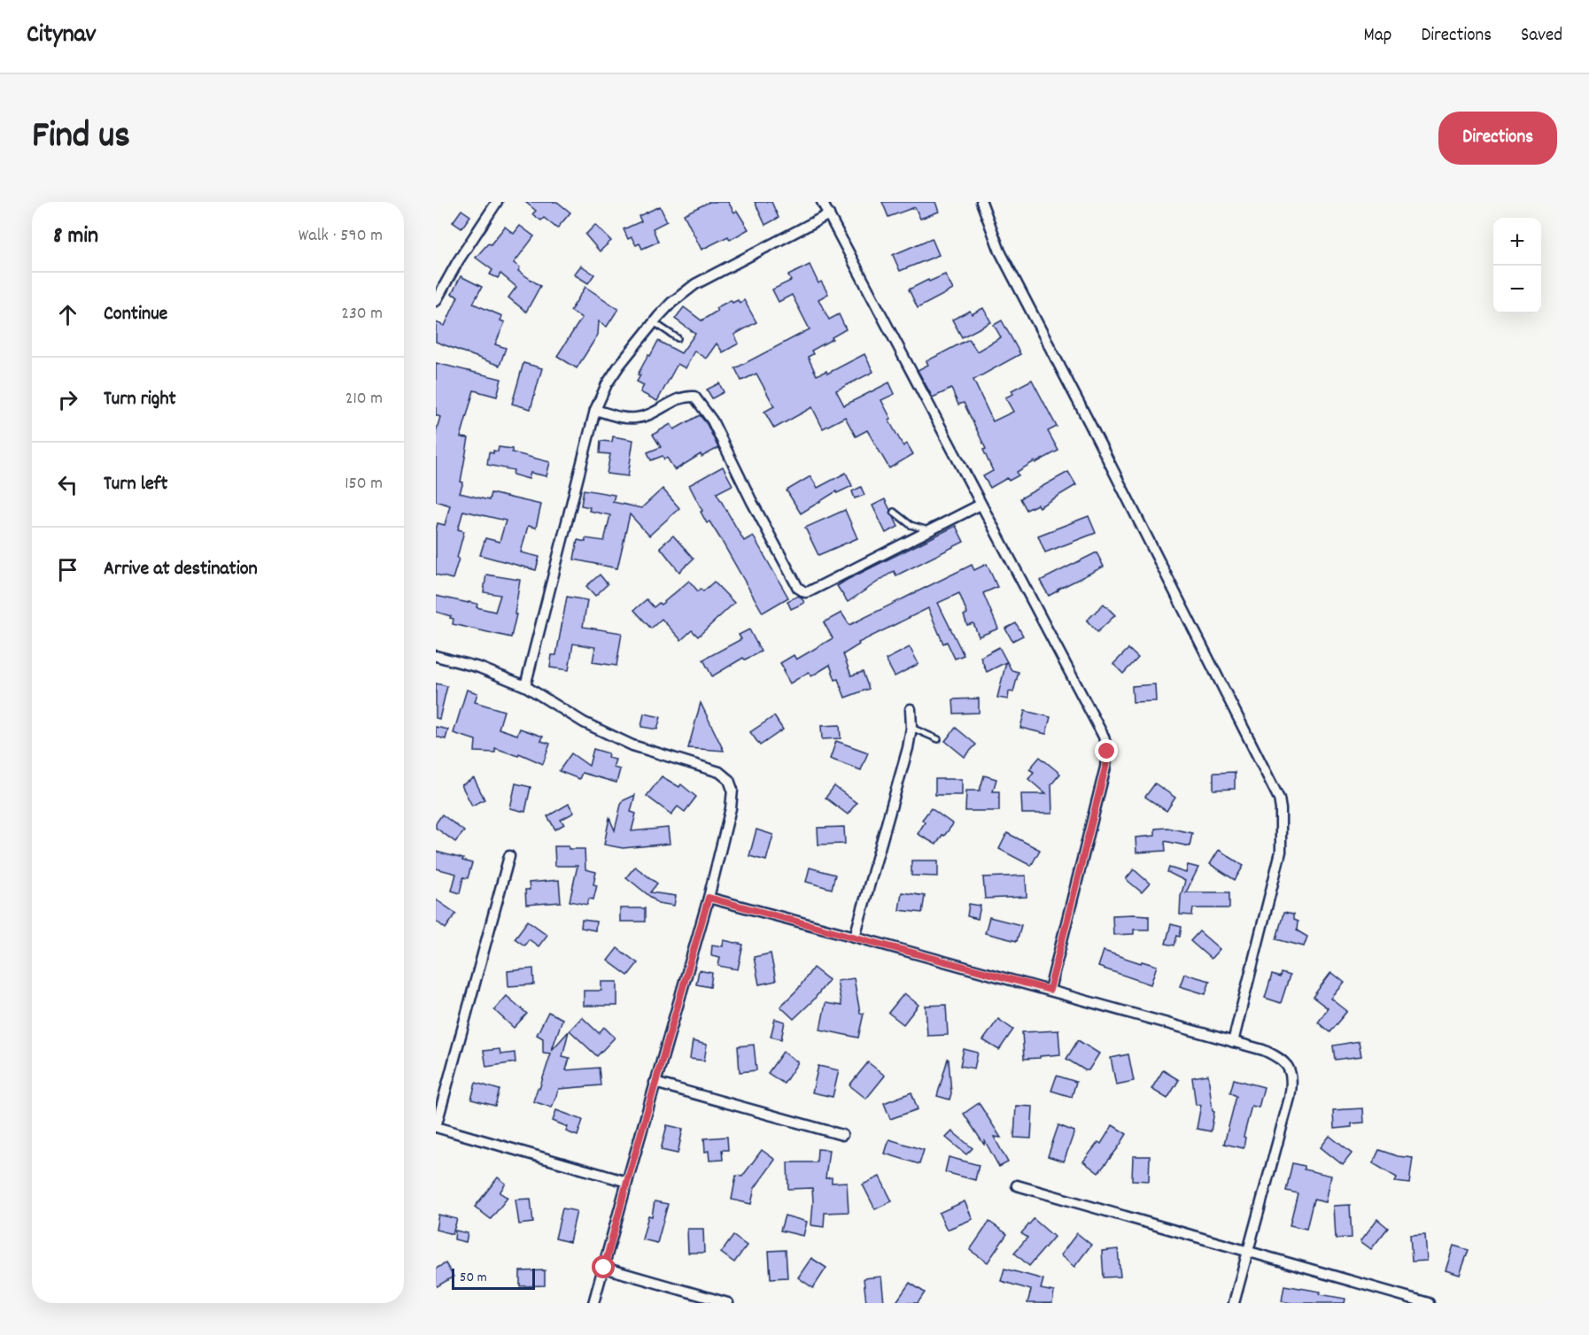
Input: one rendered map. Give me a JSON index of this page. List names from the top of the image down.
{
  "scale_bar": "50 m",
  "page": {
    "header": "Citynav",
    "nav": ["Map", "Directions", "Saved"],
    "title": "Find us",
    "buttons": "Directions",
    "heading": ["8 min", "Walk · 590 m"],
    "map_buttons": ["+", "−"],
    "list": [
      ["Continue", "230 m"],
      ["Turn right", "210 m"],
      ["Turn left", "150 m"],
      "Arrive at destination"
    ],
    "scale": "50 m"
  }
}
